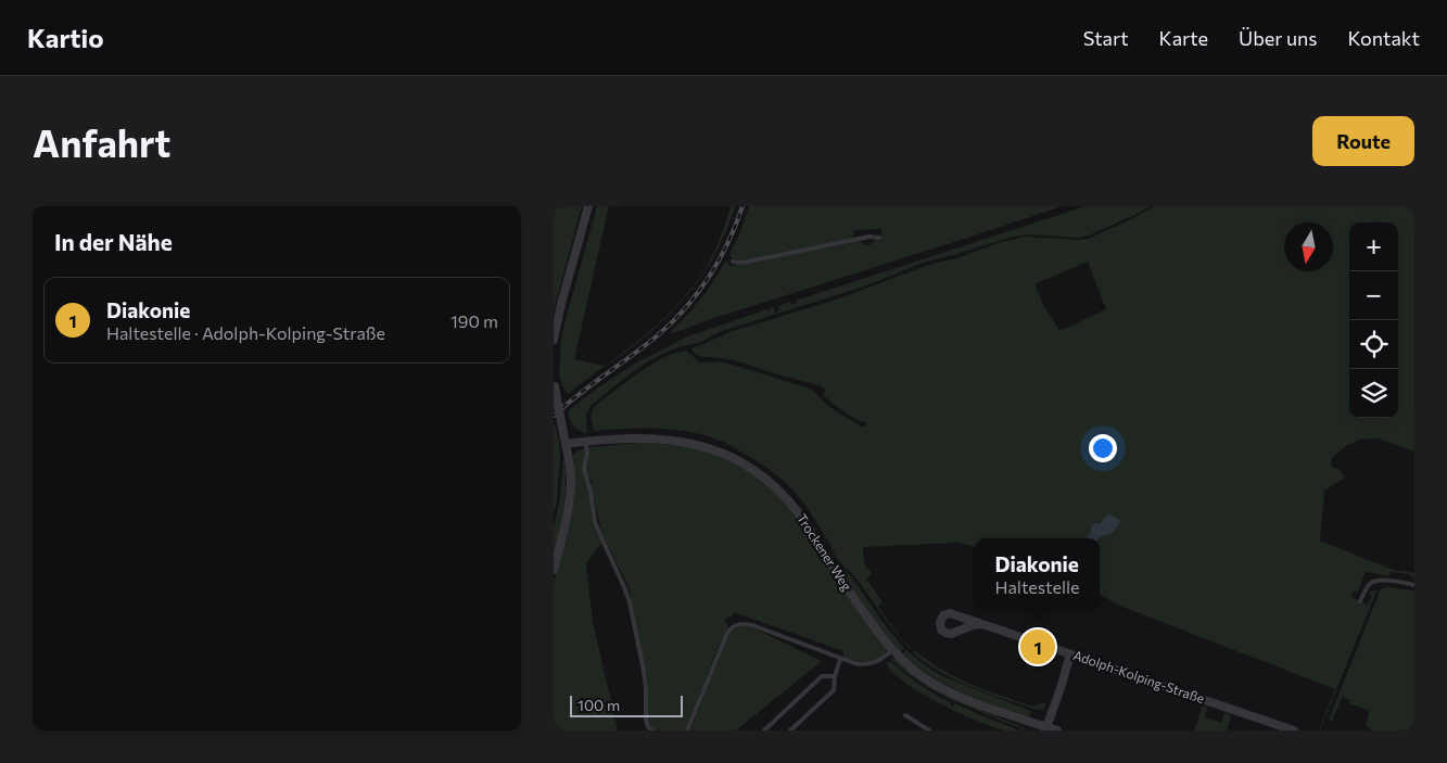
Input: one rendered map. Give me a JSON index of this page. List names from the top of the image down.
{
  "streets": {
    "street": ["Trockener Weg", "Adolph-Kolping-Straße"]
  },
  "scale_bar": "100 m",
  "north": "bottom",
  "page": {
    "header": "Kartio",
    "nav": [
      "Start",
      "Karte",
      "Über uns",
      "Kontakt"
    ],
    "buttons": "Route",
    "title": "Anfahrt",
    "heading": "In der Nähe",
    "map_buttons": ["+", "−"],
    "list": [
      {
        "mark": "1",
        "name": "Diakonie",
        "note": "Haltestelle · Adolph-Kolping-Straße",
        "value": "190 m"
      }
    ],
    "popup": ["Diakonie", "Haltestelle"],
    "pins": "1",
    "scale": "100 m"
  }
}
